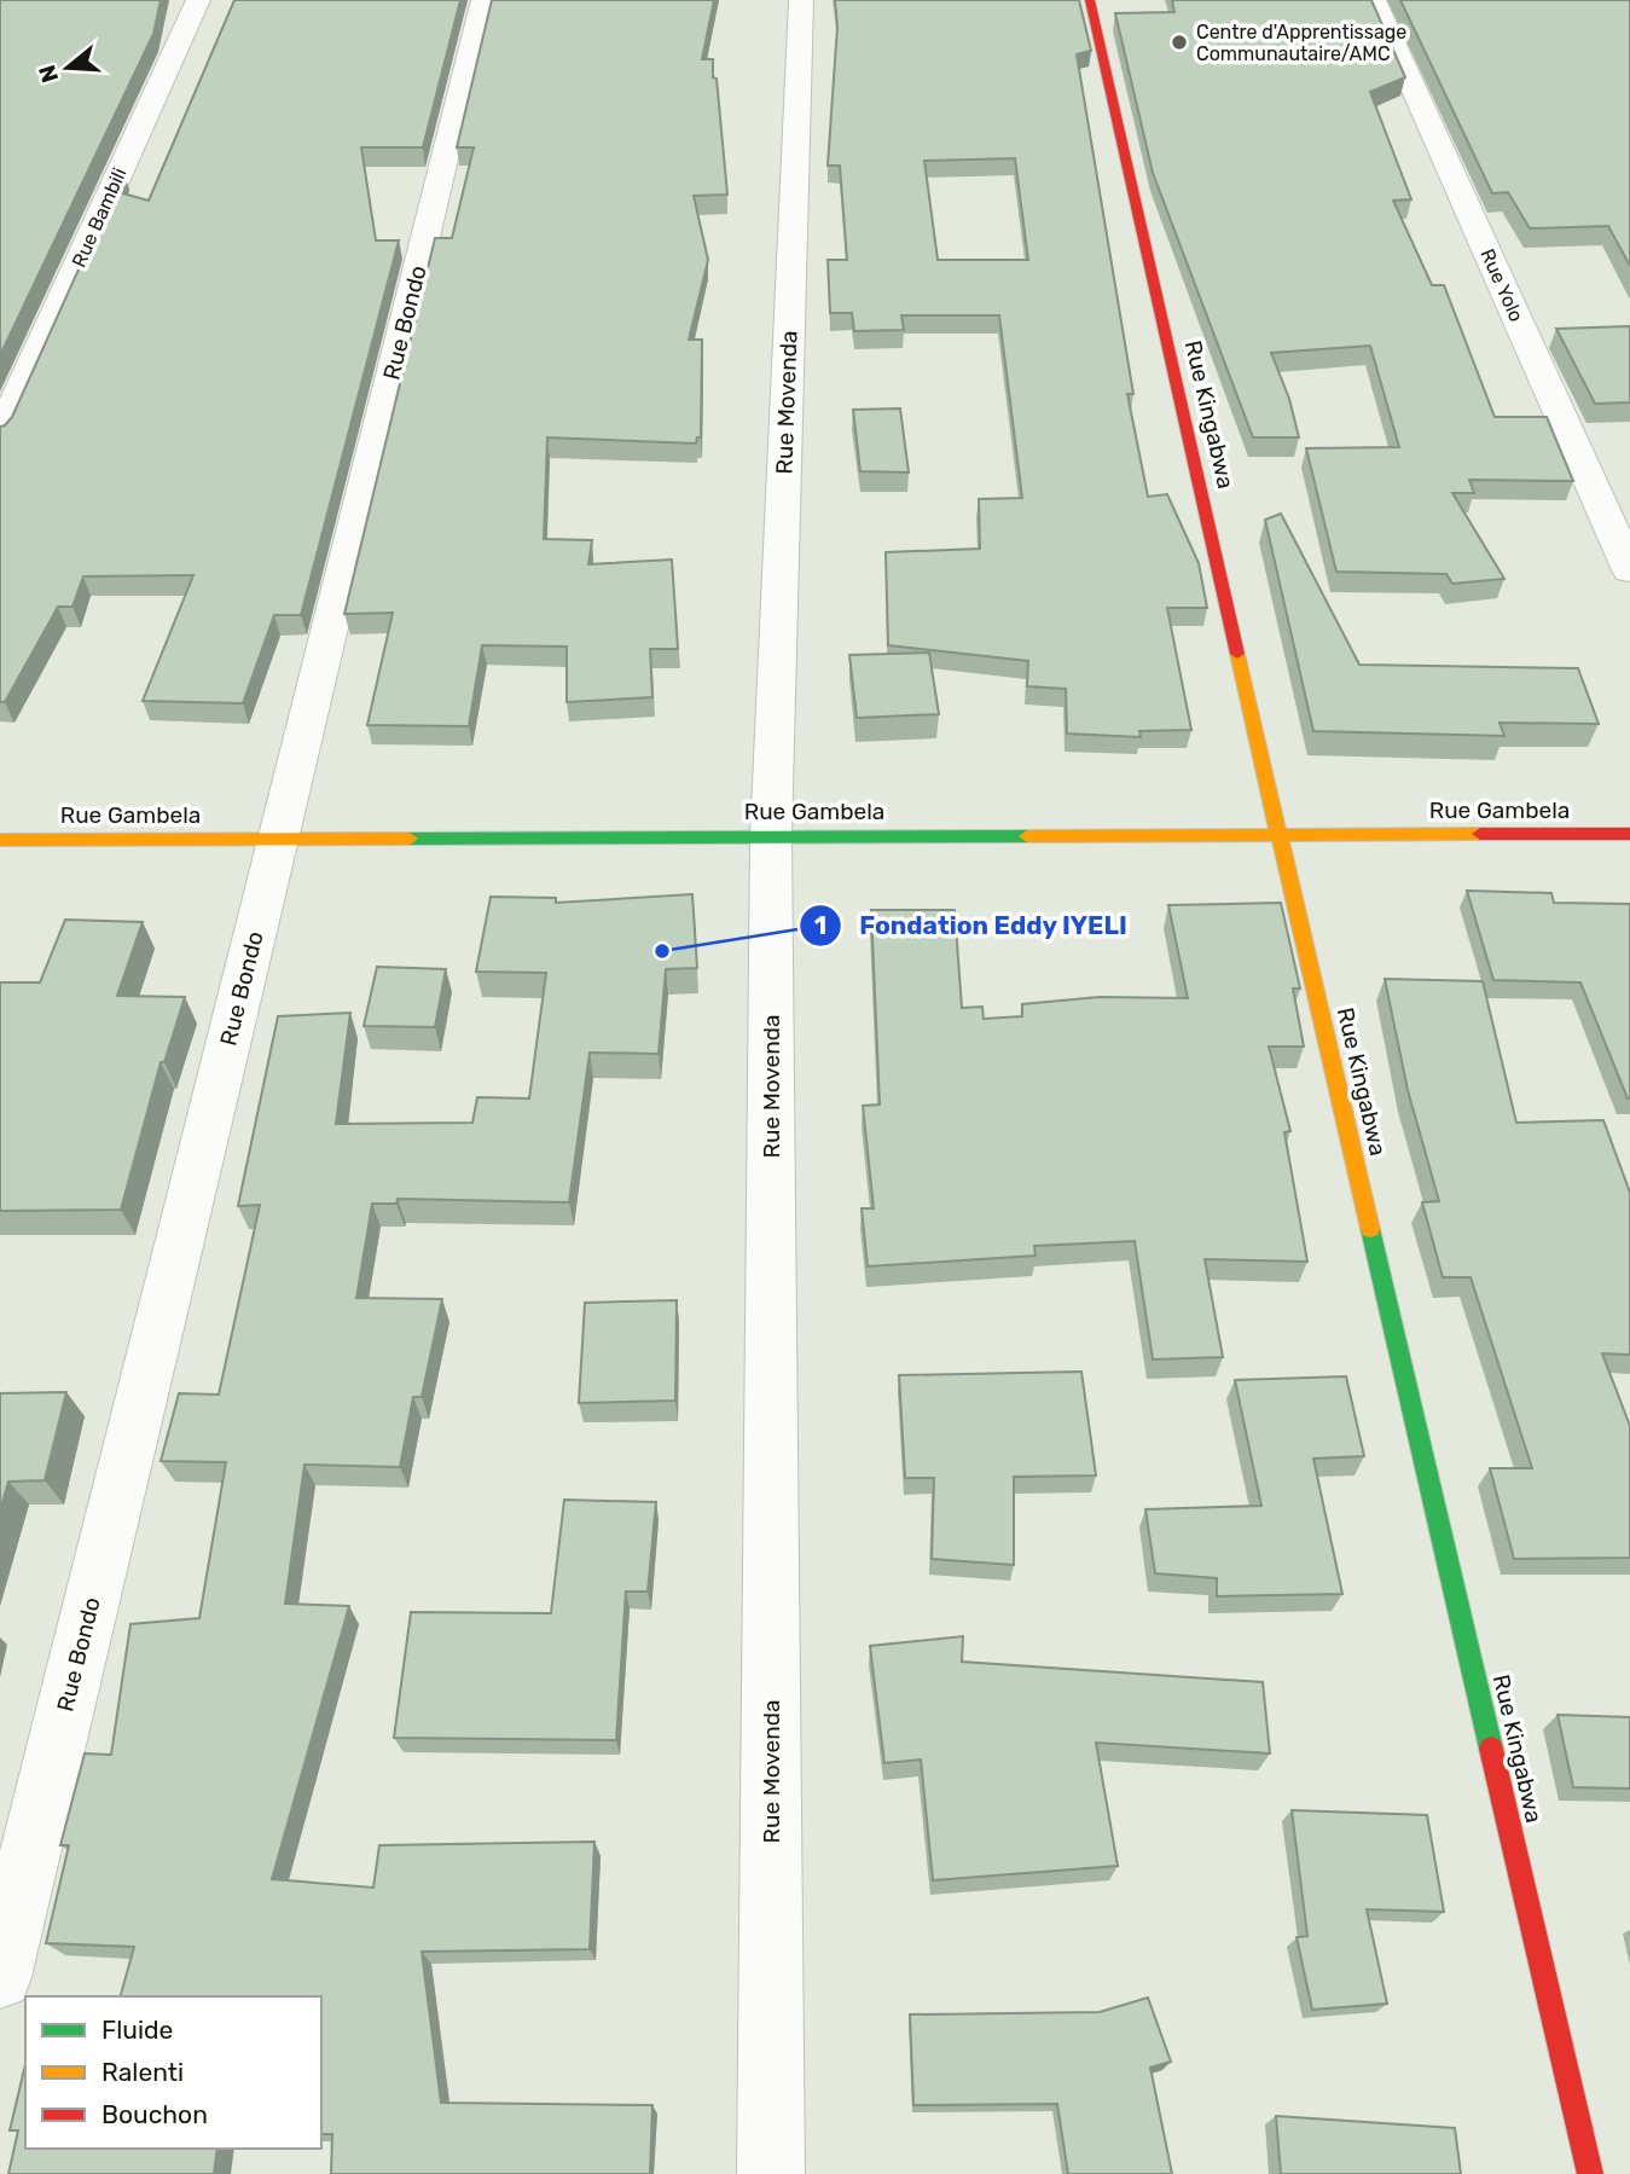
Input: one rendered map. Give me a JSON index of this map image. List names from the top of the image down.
{
  "streets": {
    "street": [
      "Rue Bambili",
      "Rue Yolo",
      "Rue Bondo",
      "Rue Movenda",
      "Rue Kingabwa",
      "Rue Gambela"
    ]
  },
  "crossings": [
    ["Rue Bondo", "Rue Gambela"],
    ["Rue Movenda", "Rue Gambela"],
    ["Rue Kingabwa", "Rue Gambela"]
  ],
  "places": ["Centre d'Apprentissage Communautaire/AMC", "Fondation Eddy IYELI"],
  "legend": ["Fluide", "Ralenti", "Bouchon"],
  "north": "left"
}
